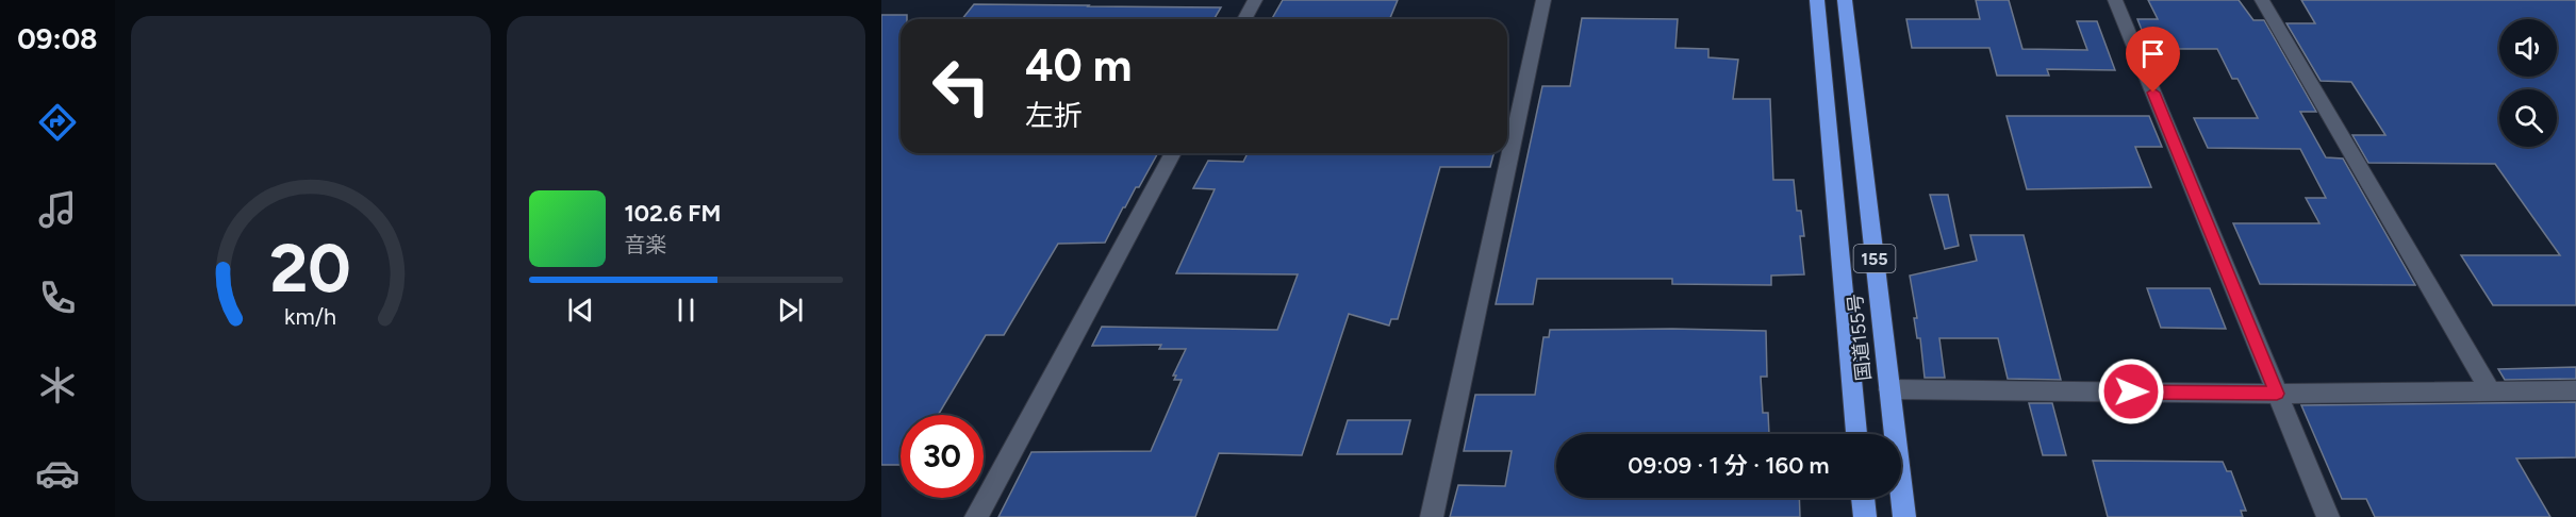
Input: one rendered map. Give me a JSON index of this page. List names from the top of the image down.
{
  "streets": {
    "highway": ["155", "国道155号"]
  },
  "page": {
    "tabs": "09:08",
    "turn": ["40 m", "左折"],
    "song": ["102.6 FM", "音楽"],
    "limit": "30",
    "trip": "09:09 · 1 分 · 160 m",
    "gauge": ["20", "km/h"]
  }
}
